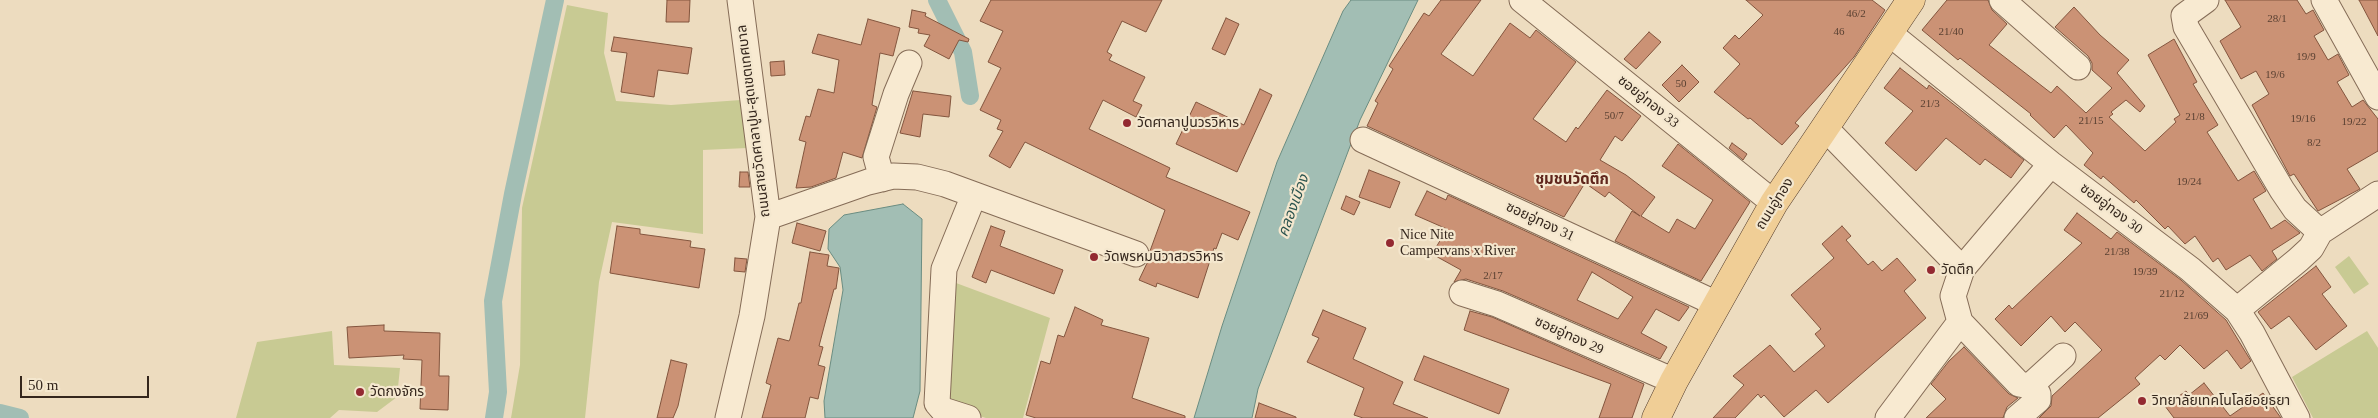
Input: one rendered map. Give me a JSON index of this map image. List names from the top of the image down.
{
  "streets": {
    "main road": ["ถนนอู่ทอง"],
    "street": [
      "ซอยอู่ทอง 33",
      "ถนนสายวัดศาลาปูน-สุดเขตเทศบาล",
      "ซอยอู่ทอง 30",
      "ซอยอู่ทอง 31",
      "ซอยอู่ทอง 29"
    ]
  },
  "crossings": [
    ["ซอยอู่ทอง 33", "ถนนอู่ทอง"],
    ["ถนนอู่ทอง", "ซอยอู่ทอง 30"],
    ["ถนนอู่ทอง", "ซอยอู่ทอง 31"],
    ["ถนนอู่ทอง", "ซอยอู่ทอง 29"]
  ],
  "districts": ["ชุมชนวัดตึก"],
  "water": ["คลองเมือง"],
  "places": [
    "วัดศาลาปูนวรวิหาร",
    "Nice Nite Campervans x River",
    "วัดพรหมนิวาสวรวิหาร",
    "วัดตึก",
    "วัดกงจักร",
    "วิทยาลัยเทคโนโลยีอยุธยา"
  ],
  "house_numbers": [
    "46/2",
    "28/1",
    "46",
    "21/40",
    "19/9",
    "19/6",
    "50",
    "21/3",
    "50/7",
    "21/8",
    "19/16",
    "21/15",
    "19/22",
    "8/2",
    "19/24",
    "21/38",
    "19/39",
    "2/17",
    "21/12",
    "21/69"
  ],
  "scale_bar": "50 m"
}
